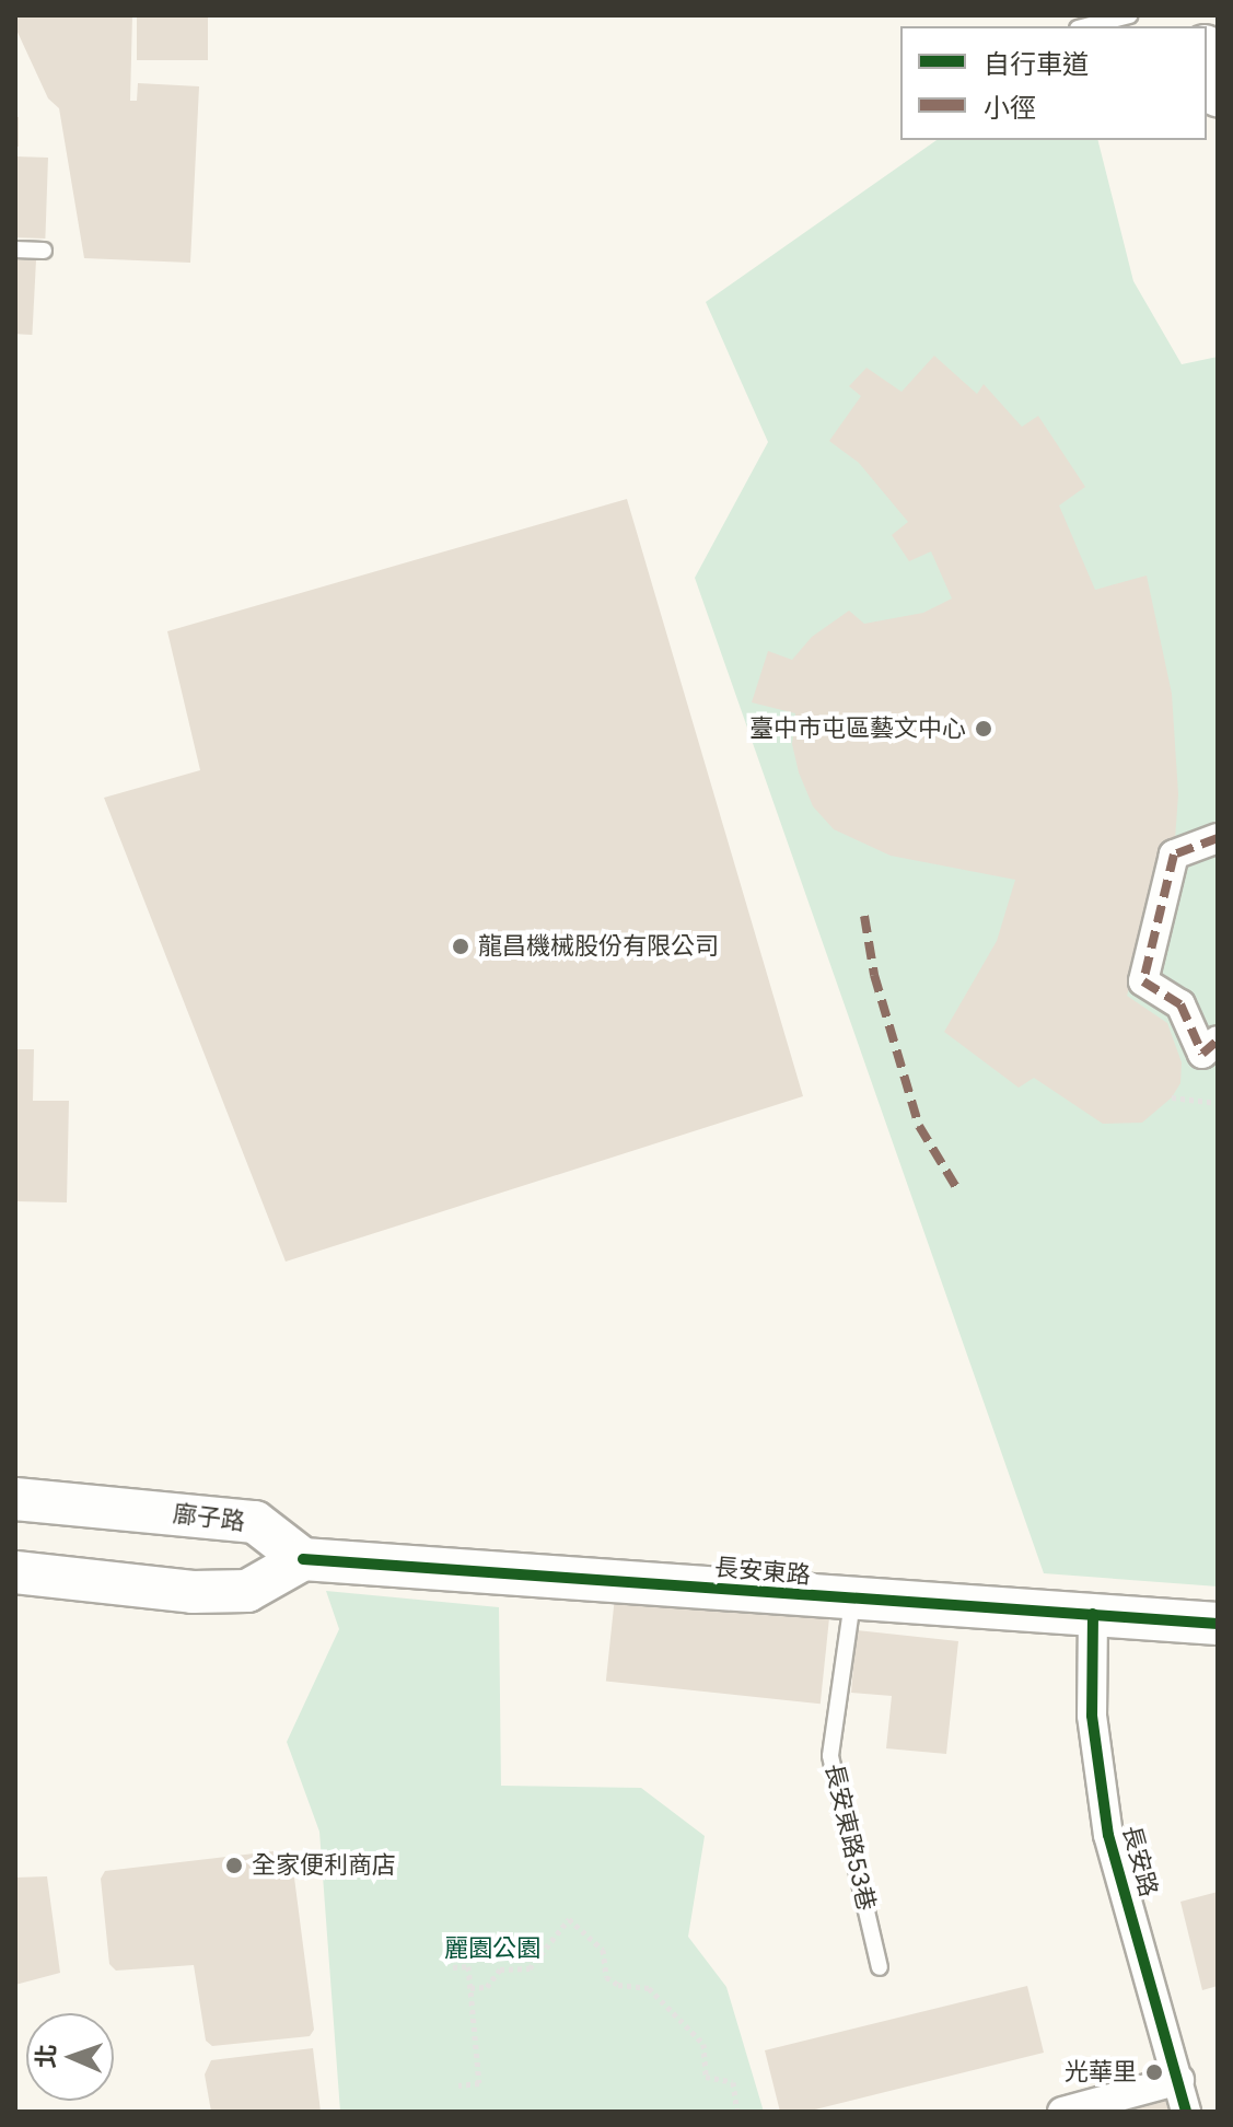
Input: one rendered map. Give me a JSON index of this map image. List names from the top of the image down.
{
  "streets": {
    "street": ["廍子路", "長安東路", "長安路"],
    "lane": ["長安東路53巷"]
  },
  "crossings": [
    ["廍子路", "長安東路"],
    ["長安東路", "長安東路53巷"],
    ["長安東路", "長安路"]
  ],
  "parks": ["麗園公園"],
  "places": [
    "臺中市屯區藝文中心",
    "龍昌機械股份有限公司",
    "全家便利商店",
    "光華里"
  ],
  "legend": ["自行車道", "小徑"],
  "north": "left"
}
